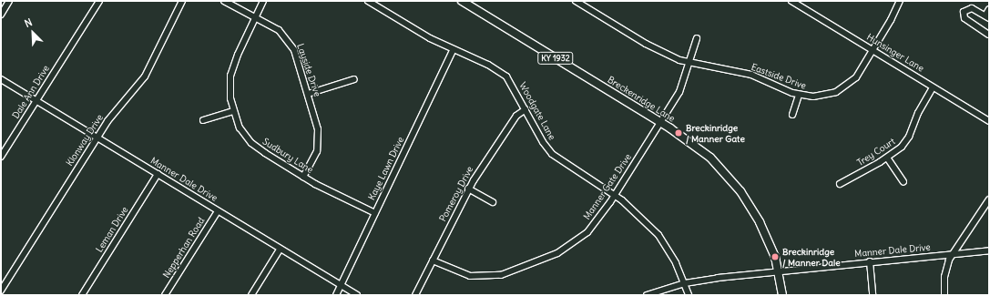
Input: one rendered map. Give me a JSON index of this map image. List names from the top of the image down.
{
  "streets": {
    "main road": ["KY 1932", "Breckenridge Lane"],
    "street": [
      "Hunsinger Lane",
      "Layside Drive",
      "Eastside Drive",
      "Dale Ann Drive",
      "Woodgate Lane",
      "Klonway Drive",
      "Trey Court",
      "Sudbury Lane",
      "Kaye Lawn Drive",
      "Manner Dale Drive",
      "Manner Gate Drive",
      "Pomeroy Drive",
      "Leman Drive",
      "Nepperhan Road"
    ]
  },
  "crossings": [
    ["Hunsinger Lane", "Eastside Drive"],
    ["Hunsinger Lane", "Trey Court"],
    ["Layside Drive", "Sudbury Lane"],
    ["Eastside Drive", "Manner Gate Drive"],
    ["Dale Ann Drive", "Manner Dale Drive"],
    ["Breckenridge Lane", "Manner Dale Drive"],
    ["Breckenridge Lane", "Manner Gate Drive"],
    ["Woodgate Lane", "Kaye Lawn Drive"],
    ["Woodgate Lane", "Manner Dale Drive"],
    ["Woodgate Lane", "Manner Gate Drive"],
    ["Woodgate Lane", "Pomeroy Drive"],
    ["Klonway Drive", "Manner Dale Drive"],
    ["Sudbury Lane", "Kaye Lawn Drive"],
    ["Kaye Lawn Drive", "Manner Dale Drive"],
    ["Manner Dale Drive", "Leman Drive"],
    ["Manner Dale Drive", "Nepperhan Road"],
    ["Manner Gate Drive", "Pomeroy Drive"]
  ],
  "places": ["Breckinridge / Manner Gate", "Breckinridge / Manner Dale"],
  "north": "top left"
}
